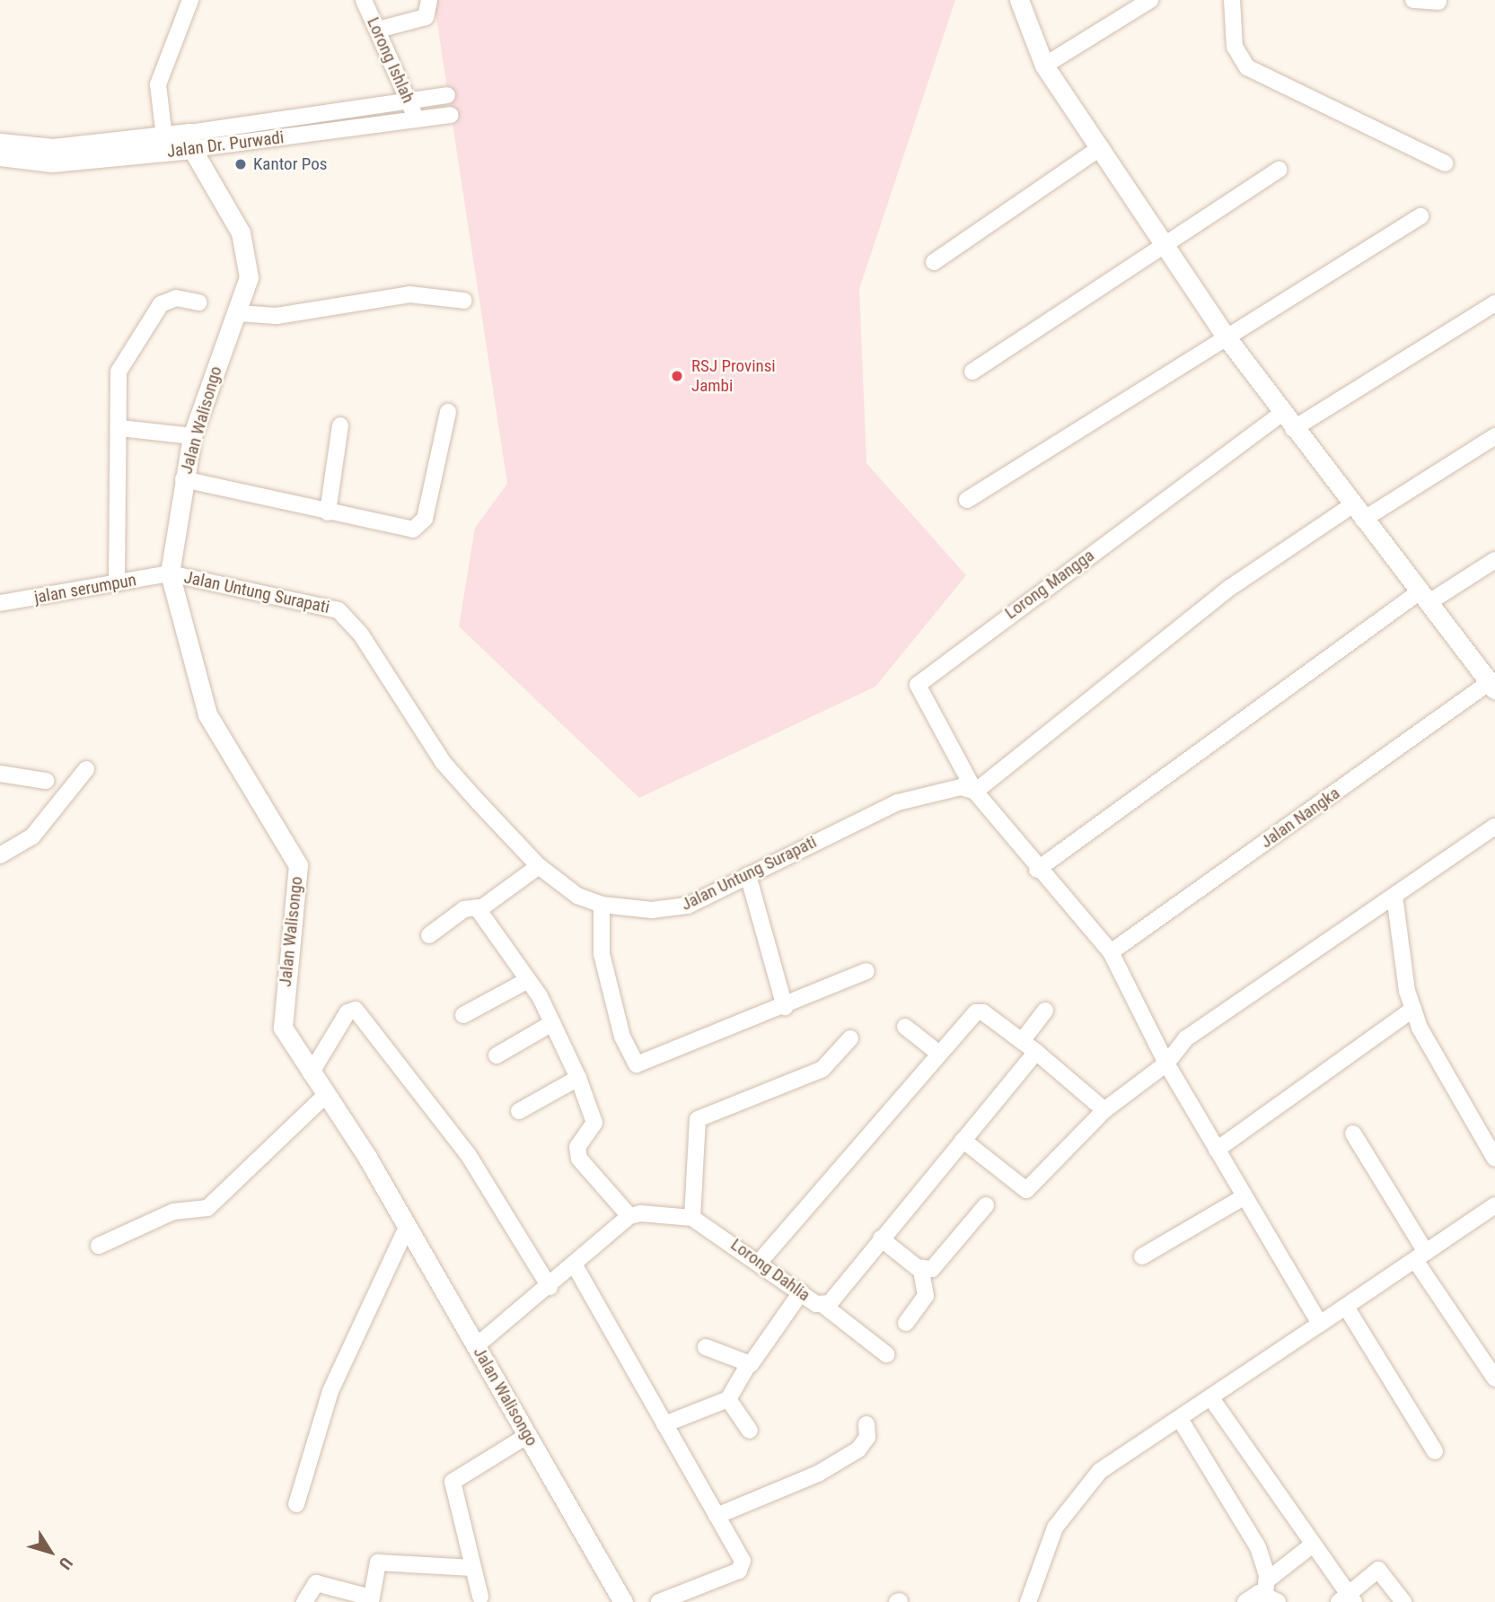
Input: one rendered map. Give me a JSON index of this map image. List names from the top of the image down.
{
  "streets": {
    "street": [
      "Lorong Ishlah",
      "Jalan Dr. Purwadi",
      "Jalan Walisongo",
      "Lorong Mangga",
      "jalan serumpun",
      "Jalan Untung Surapati",
      "Jalan Nangka",
      "Lorong Dahlia"
    ]
  },
  "crossings": [
    ["Lorong Ishlah", "Jalan Dr. Purwadi"],
    ["Jalan Dr. Purwadi", "Jalan Walisongo"],
    ["Jalan Walisongo", "jalan serumpun"],
    ["Jalan Walisongo", "Jalan Untung Surapati"],
    ["Lorong Mangga", "Jalan Untung Surapati"],
    ["jalan serumpun", "Jalan Untung Surapati"]
  ],
  "places": ["Kantor Pos", "RSJ Provinsi Jambi"],
  "north": "bottom right"
}
